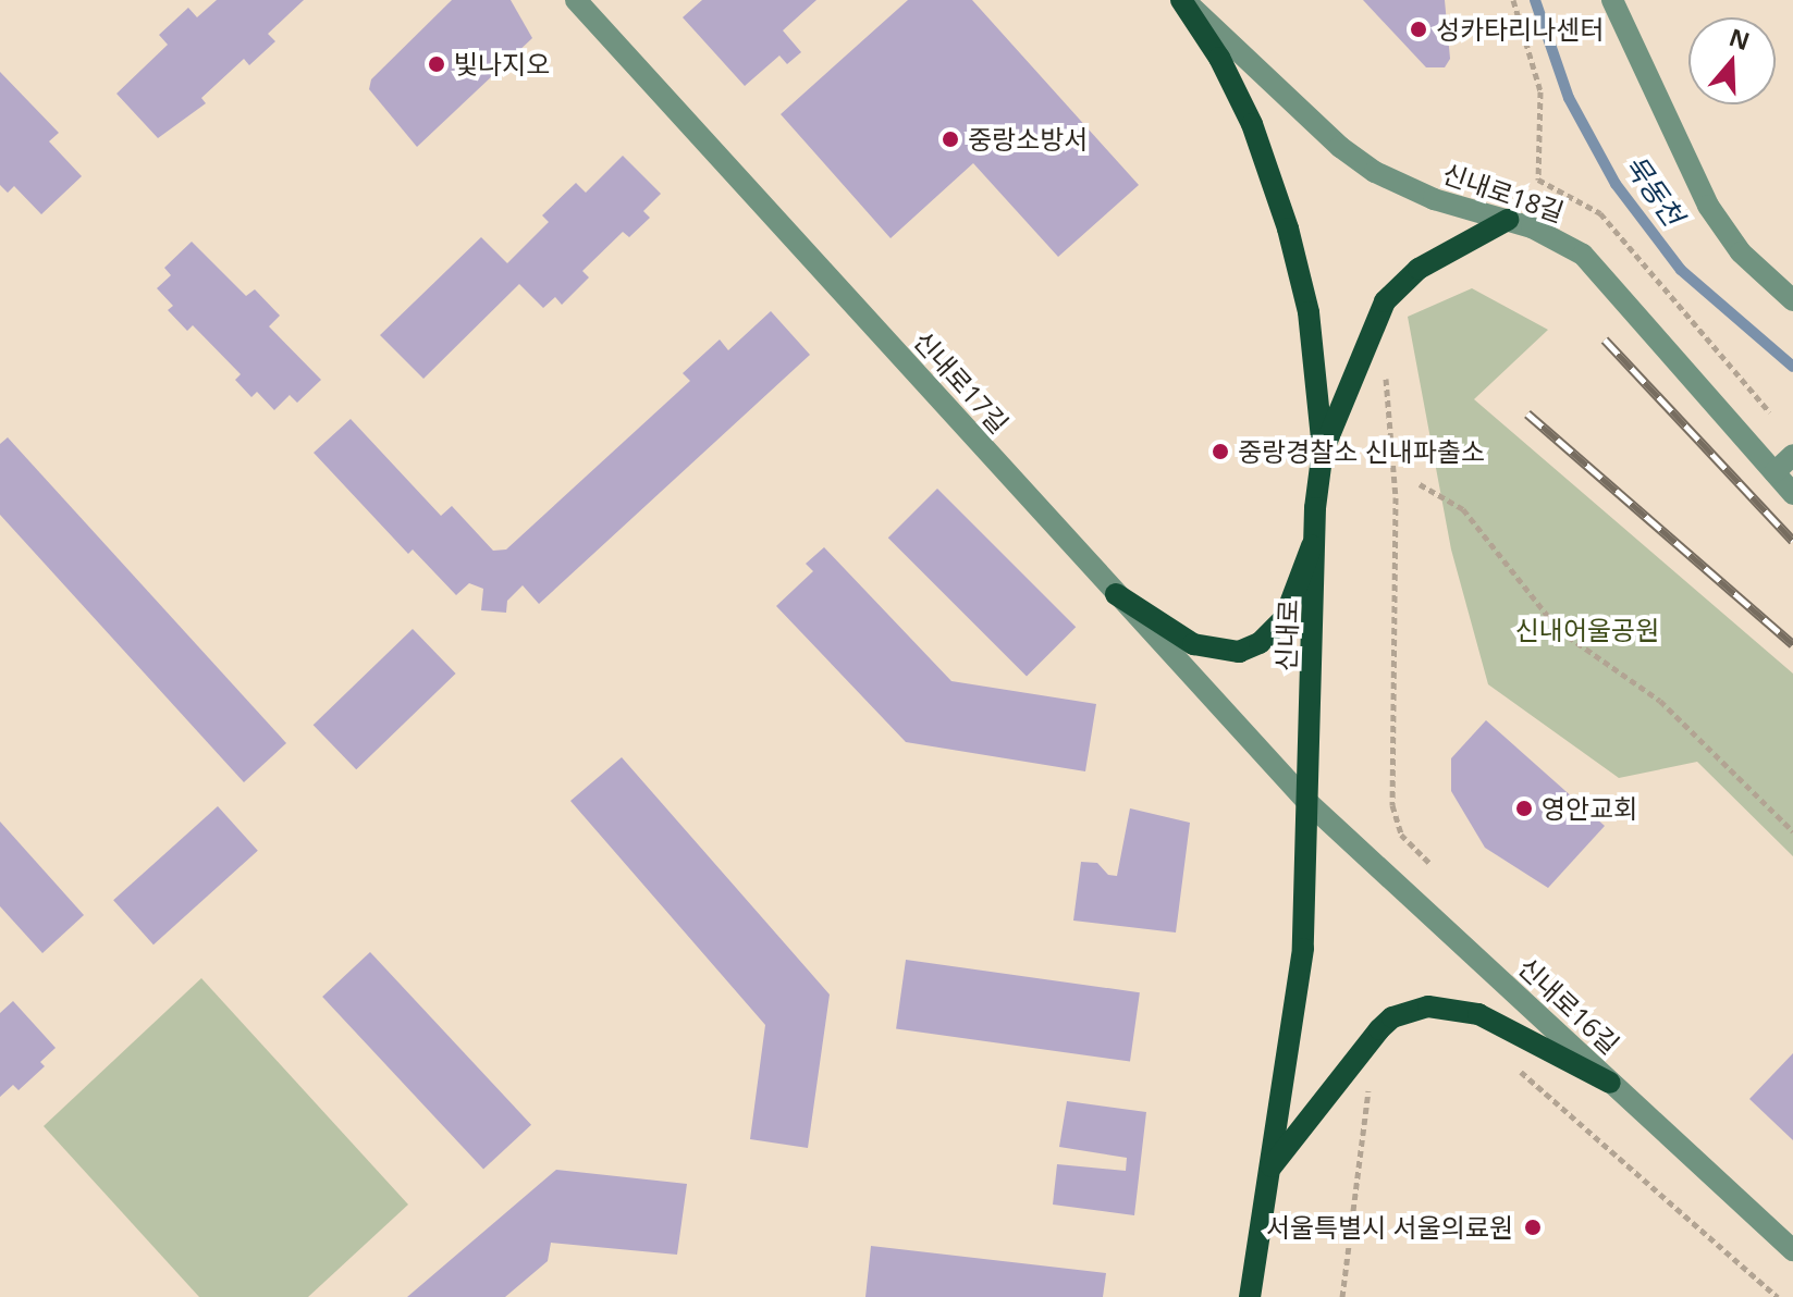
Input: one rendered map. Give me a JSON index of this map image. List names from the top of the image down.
{
  "streets": {
    "main road": ["신내로"],
    "street": ["신내로18길", "신내로17길", "신내로16길"]
  },
  "crossings": [
    ["신내로18길", "신내로"],
    ["신내로17길", "신내로"],
    ["신내로17길", "신내로16길"],
    ["신내로", "신내로16길"]
  ],
  "water": ["묵동천"],
  "parks": ["신내어울공원"],
  "places": [
    "성카타리나센터",
    "빛나지오",
    "중랑소방서",
    "중랑경찰소 신내파출소",
    "영안교회",
    "서울특별시 서울의료원"
  ],
  "north": "top"
}
